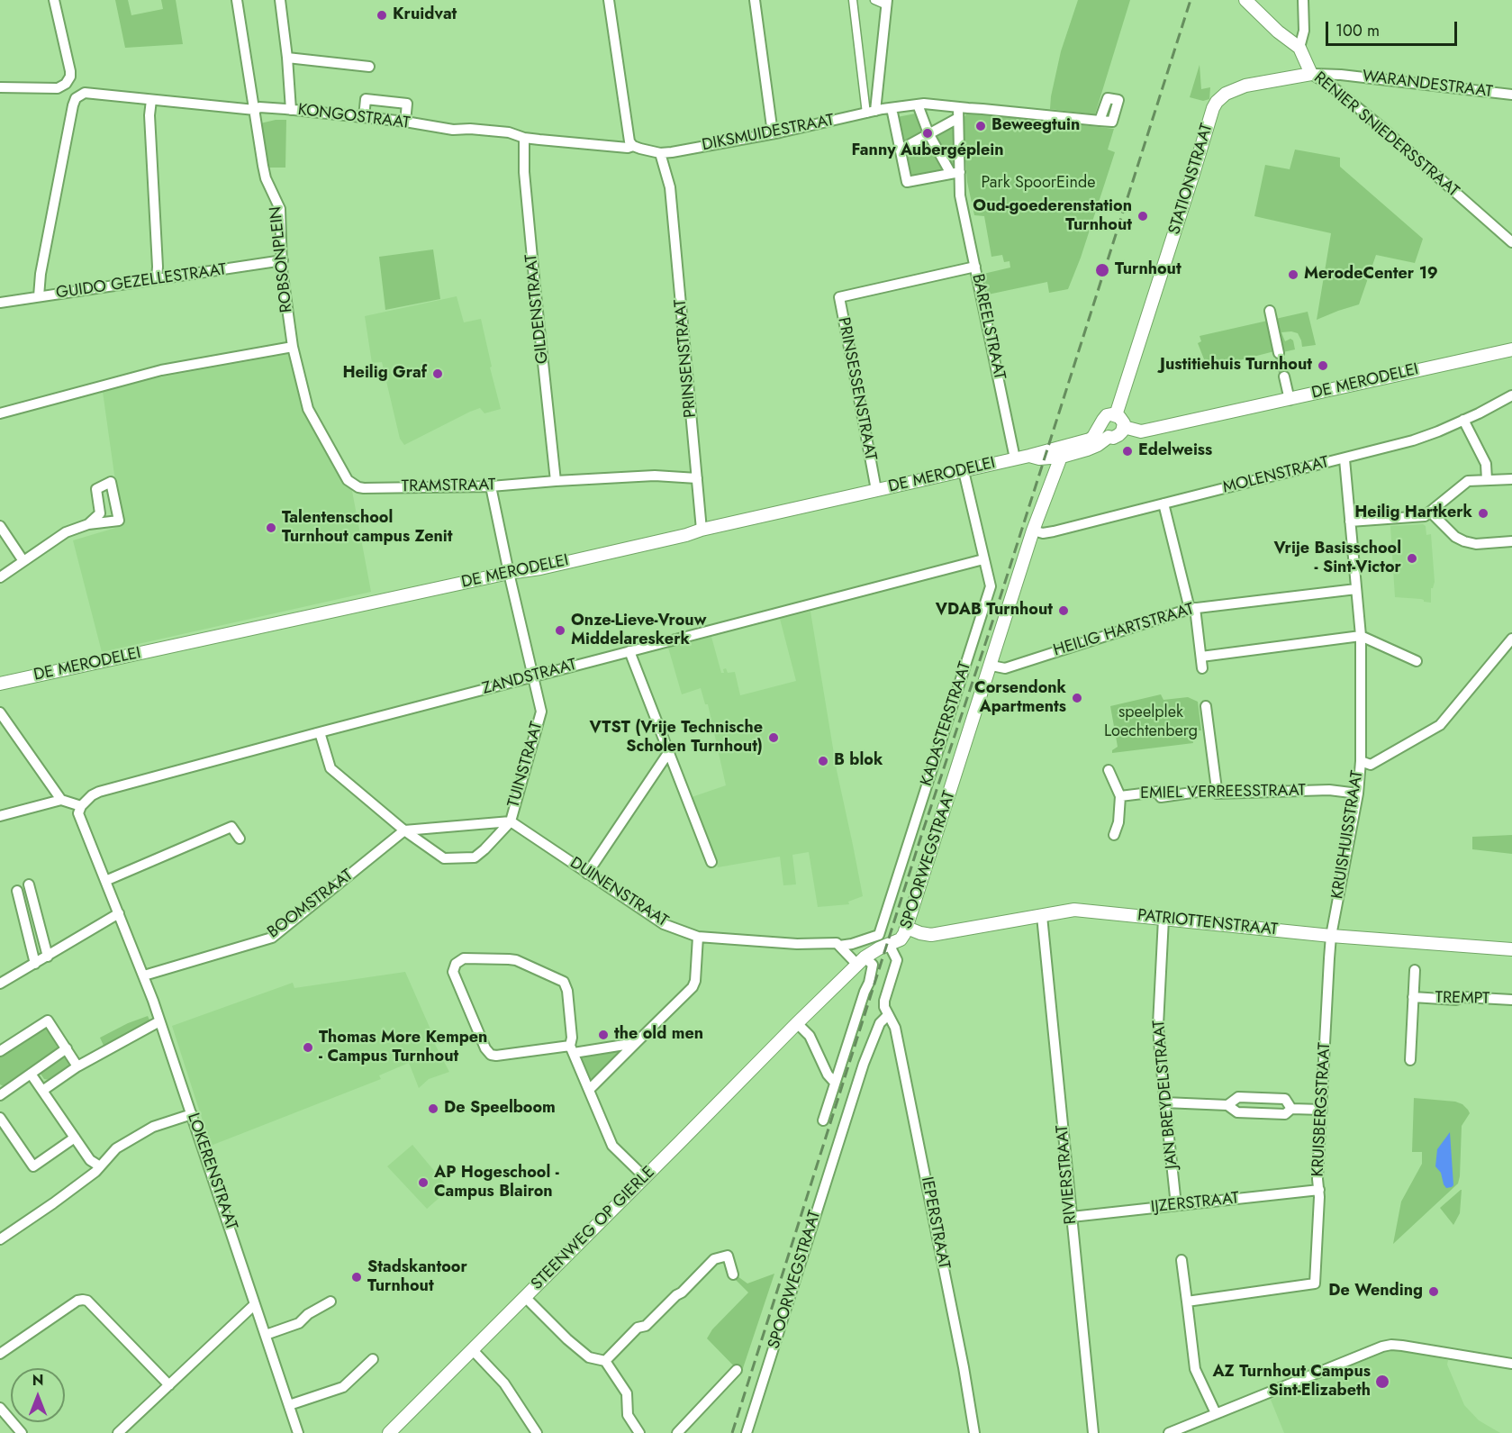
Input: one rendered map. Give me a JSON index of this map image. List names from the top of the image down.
{
  "streets": {
    "street": [
      "WARANDESTRAAT",
      "KONGOSTRAAT",
      "DIKSMUIDESTRAAT",
      "RENIER SNIEDERSSTRAAT",
      "STATIONSTRAAT",
      "ROBSONPLEIN",
      "GUIDO GEZELLESTRAAT",
      "GILDENSTRAAT",
      "BAREELSTRAAT",
      "PRINSENSTRAAT",
      "DE MERODELEI",
      "PRINSESSENSTRAAT",
      "MOLENSTRAAT",
      "TRAMSTRAAT",
      "HEILIG HARTSTRAAT",
      "ZANDSTRAAT",
      "KADASTERSTRAAT",
      "TUINSTRAAT",
      "EMIEL VERREESSTRAAT",
      "KRUISHUISSTRAAT",
      "SPOORWEGSTRAAT",
      "DUINENSTRAAT",
      "BOOMSTRAAT",
      "PATRIOTTENSTRAAT",
      "TREMPT",
      "JAN BREYDELSTRAAT",
      "KRUISBERGSTRAAT",
      "LOKERENSTRAAT",
      "RIVIERSTRAAT",
      "IJZERSTRAAT",
      "IEPERSTRAAT",
      "STEENWEG OP GIERLE"
    ]
  },
  "crossings": [
    ["WARANDESTRAAT", "RENIER SNIEDERSSTRAAT"],
    ["WARANDESTRAAT", "STATIONSTRAAT"],
    ["KONGOSTRAAT", "DIKSMUIDESTRAAT"],
    ["KONGOSTRAAT", "ROBSONPLEIN"],
    ["KONGOSTRAAT", "GUIDO GEZELLESTRAAT"],
    ["KONGOSTRAAT", "GILDENSTRAAT"],
    ["KONGOSTRAAT", "PRINSENSTRAAT"],
    ["DIKSMUIDESTRAAT", "BAREELSTRAAT"],
    ["DIKSMUIDESTRAAT", "PRINSENSTRAAT"],
    ["RENIER SNIEDERSSTRAAT", "STATIONSTRAAT"],
    ["STATIONSTRAAT", "DE MERODELEI"],
    ["ROBSONPLEIN", "GUIDO GEZELLESTRAAT"],
    ["ROBSONPLEIN", "TRAMSTRAAT"],
    ["GILDENSTRAAT", "TRAMSTRAAT"],
    ["BAREELSTRAAT", "DE MERODELEI"],
    ["BAREELSTRAAT", "PRINSESSENSTRAAT"],
    ["PRINSENSTRAAT", "DE MERODELEI"],
    ["PRINSENSTRAAT", "TRAMSTRAAT"],
    ["DE MERODELEI", "PRINSESSENSTRAAT"],
    ["DE MERODELEI", "KADASTERSTRAAT"],
    ["DE MERODELEI", "TUINSTRAAT"],
    ["DE MERODELEI", "SPOORWEGSTRAAT"],
    ["MOLENSTRAAT", "KRUISHUISSTRAAT"],
    ["MOLENSTRAAT", "SPOORWEGSTRAAT"],
    ["TRAMSTRAAT", "TUINSTRAAT"],
    ["HEILIG HARTSTRAAT", "KRUISHUISSTRAAT"],
    ["HEILIG HARTSTRAAT", "SPOORWEGSTRAAT"],
    ["ZANDSTRAAT", "KADASTERSTRAAT"],
    ["ZANDSTRAAT", "TUINSTRAAT"],
    ["ZANDSTRAAT", "LOKERENSTRAAT"],
    ["KADASTERSTRAAT", "DUINENSTRAAT"],
    ["TUINSTRAAT", "DUINENSTRAAT"],
    ["EMIEL VERREESSTRAAT", "KRUISHUISSTRAAT"],
    ["KRUISHUISSTRAAT", "PATRIOTTENSTRAAT"],
    ["KRUISHUISSTRAAT", "KRUISBERGSTRAAT"],
    ["SPOORWEGSTRAAT", "PATRIOTTENSTRAAT"],
    ["SPOORWEGSTRAAT", "IEPERSTRAAT"],
    ["SPOORWEGSTRAAT", "STEENWEG OP GIERLE"],
    ["BOOMSTRAAT", "LOKERENSTRAAT"],
    ["PATRIOTTENSTRAAT", "JAN BREYDELSTRAAT"],
    ["PATRIOTTENSTRAAT", "KRUISBERGSTRAAT"],
    ["PATRIOTTENSTRAAT", "RIVIERSTRAAT"],
    ["JAN BREYDELSTRAAT", "IJZERSTRAAT"],
    ["KRUISBERGSTRAAT", "IJZERSTRAAT"],
    ["RIVIERSTRAAT", "IJZERSTRAAT"]
  ],
  "parks": ["Park SpoorEinde", "speelplek Loechtenberg"],
  "places": [
    "Kruidvat",
    "Beweegtuin",
    "Fanny Aubergéplein",
    "Oud-goederenstation Turnhout",
    "Turnhout",
    "MerodeCenter 19",
    "Justitiehuis Turnhout",
    "Heilig Graf",
    "Edelweiss",
    "Heilig Hartkerk",
    "Talentenschool Turnhout campus Zenit",
    "Vrije Basisschool - Sint-Victor",
    "VDAB Turnhout",
    "Onze-Lieve-Vrouw Middelareskerk",
    "Corsendonk Apartments",
    "VTST (Vrije Technische Scholen Turnhout)",
    "B blok",
    "the old men",
    "Thomas More Kempen - Campus Turnhout",
    "De Speelboom",
    "AP Hogeschool - Campus Blairon",
    "Stadskantoor Turnhout",
    "De Wending",
    "AZ Turnhout Campus Sint-Elizabeth"
  ],
  "scale_bar": "100 m",
  "north": "top"
}
